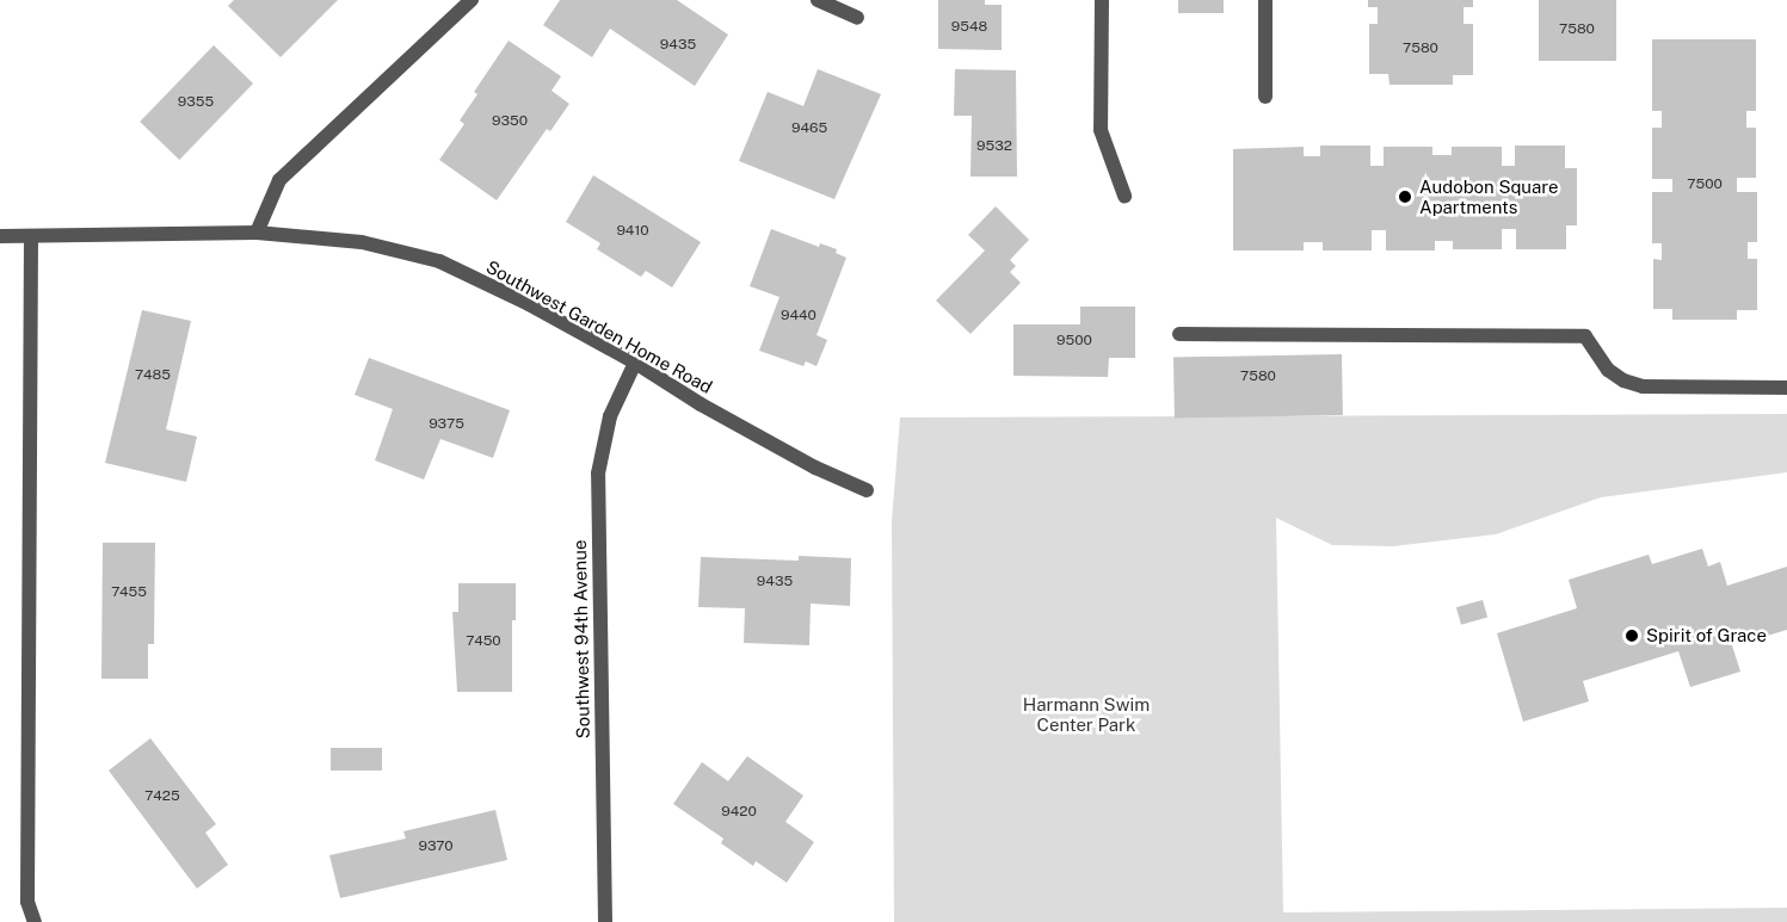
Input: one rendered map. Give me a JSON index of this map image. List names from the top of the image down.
{
  "streets": {
    "street": ["Southwest Garden Home Road", "Southwest 94th Avenue"]
  },
  "crossings": [
    ["Southwest Garden Home Road", "Southwest 94th Avenue"]
  ],
  "parks": ["Harmann Swim Center Park"],
  "places": ["Audobon Square Apartments", "Spirit of Grace"],
  "house_numbers": [
    "9548",
    "7580",
    "9435",
    "7580",
    "9355",
    "9350",
    "9465",
    "9532",
    "7500",
    "9410",
    "9440",
    "9500",
    "7485",
    "7580",
    "9375",
    "9435",
    "7455",
    "7450",
    "7425",
    "9420",
    "9370"
  ]
}
